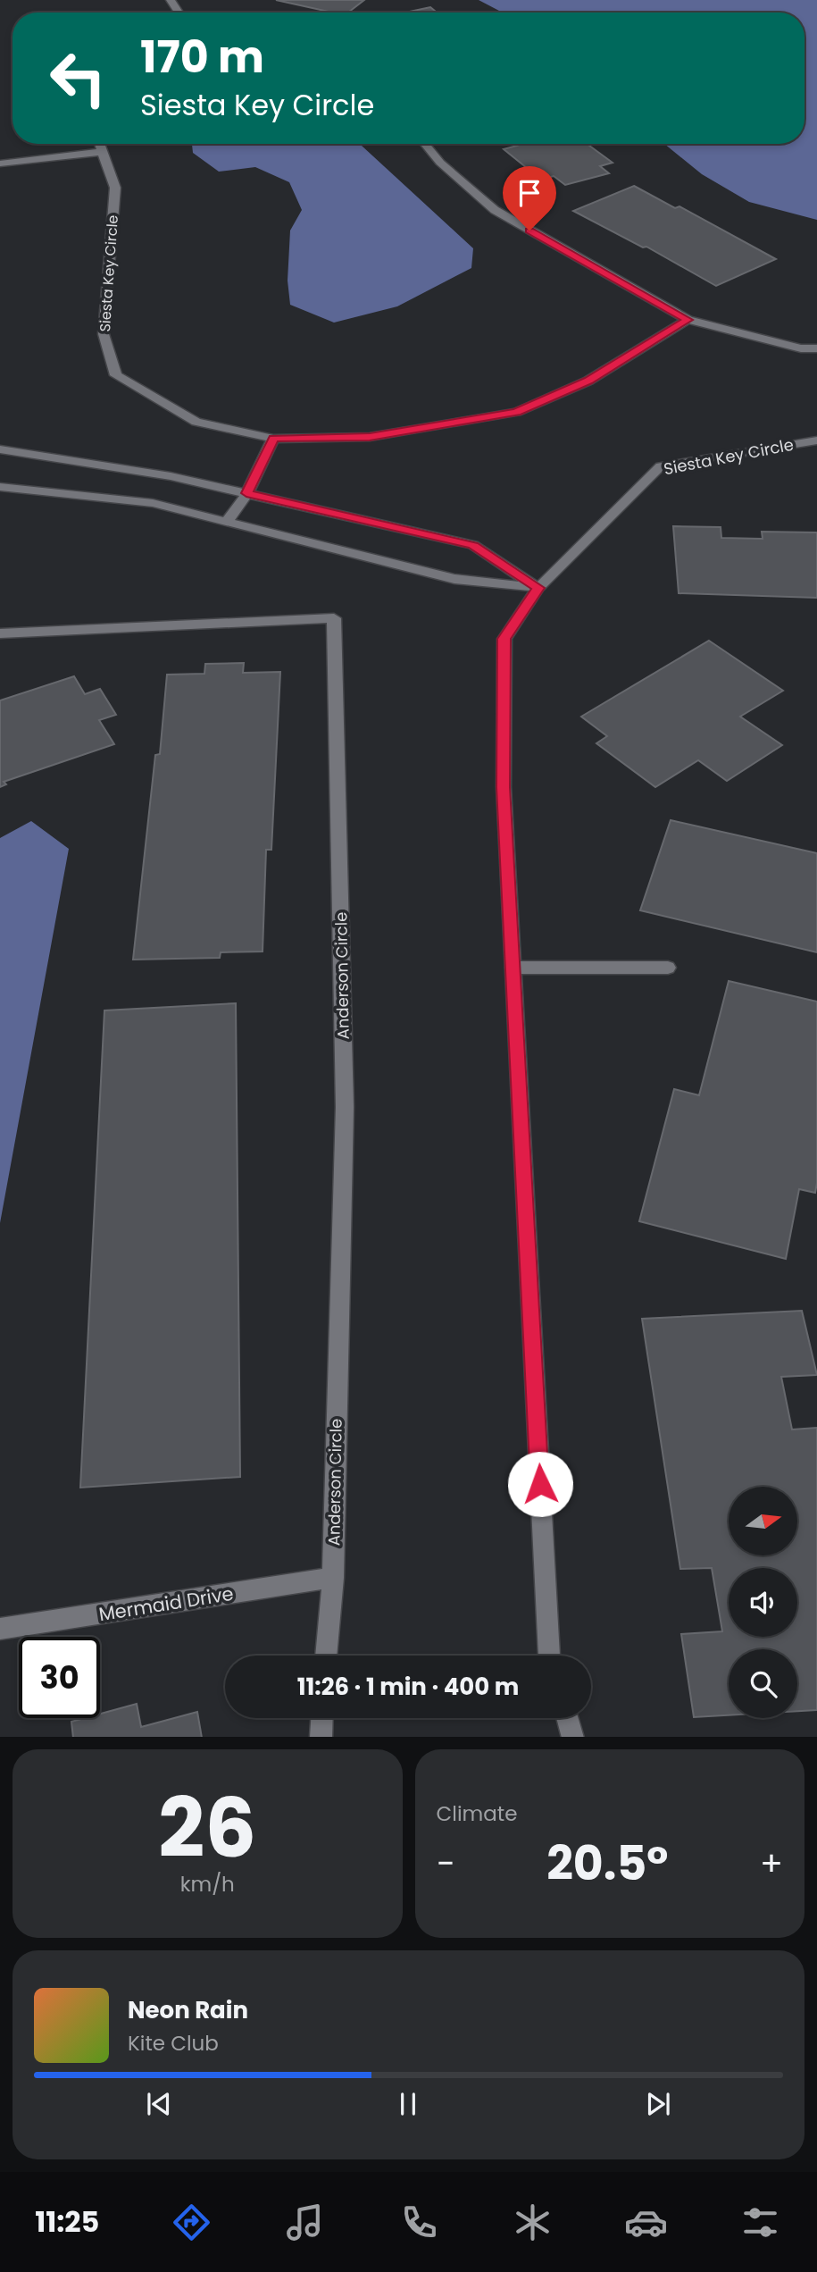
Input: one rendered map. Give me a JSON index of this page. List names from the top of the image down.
{
  "streets": {
    "street": ["Siesta Key Circle", "Anderson Circle", "Mermaid Drive"]
  },
  "crossings": [
    ["Anderson Circle", "Mermaid Drive"]
  ],
  "north": "right",
  "page": {
    "turn": ["170 m", "Siesta Key Circle"],
    "limit": "30",
    "trip": "11:26 · 1 min · 400 m",
    "tile": [
      ["26", "km/h"],
      "Climate"
    ],
    "heat": ["−", "20.5°", "+"],
    "song": ["Neon Rain", "Kite Club"],
    "tabs": "11:25"
  }
}
